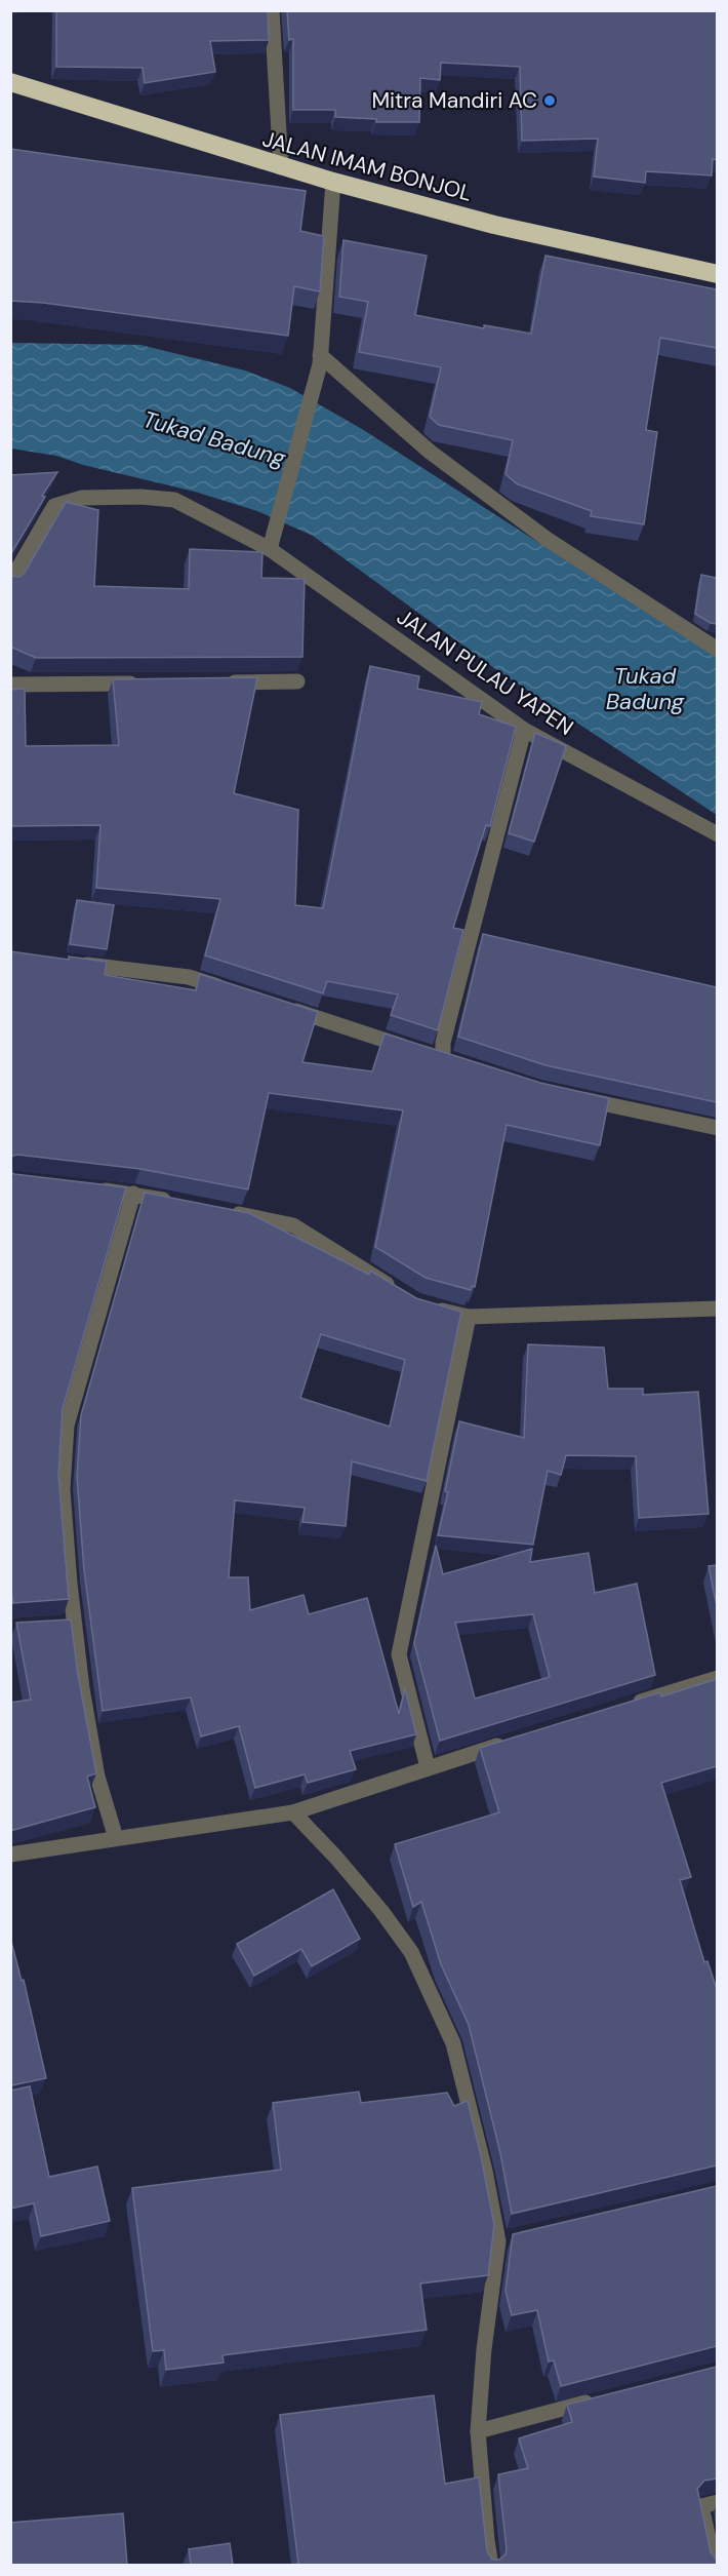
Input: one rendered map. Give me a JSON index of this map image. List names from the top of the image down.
{
  "streets": {
    "highway": ["JALAN IMAM BONJOL"],
    "street": ["JALAN PULAU YAPEN"]
  },
  "water": ["Tukad Badung"],
  "places": ["Mitra Mandiri AC"]
}
